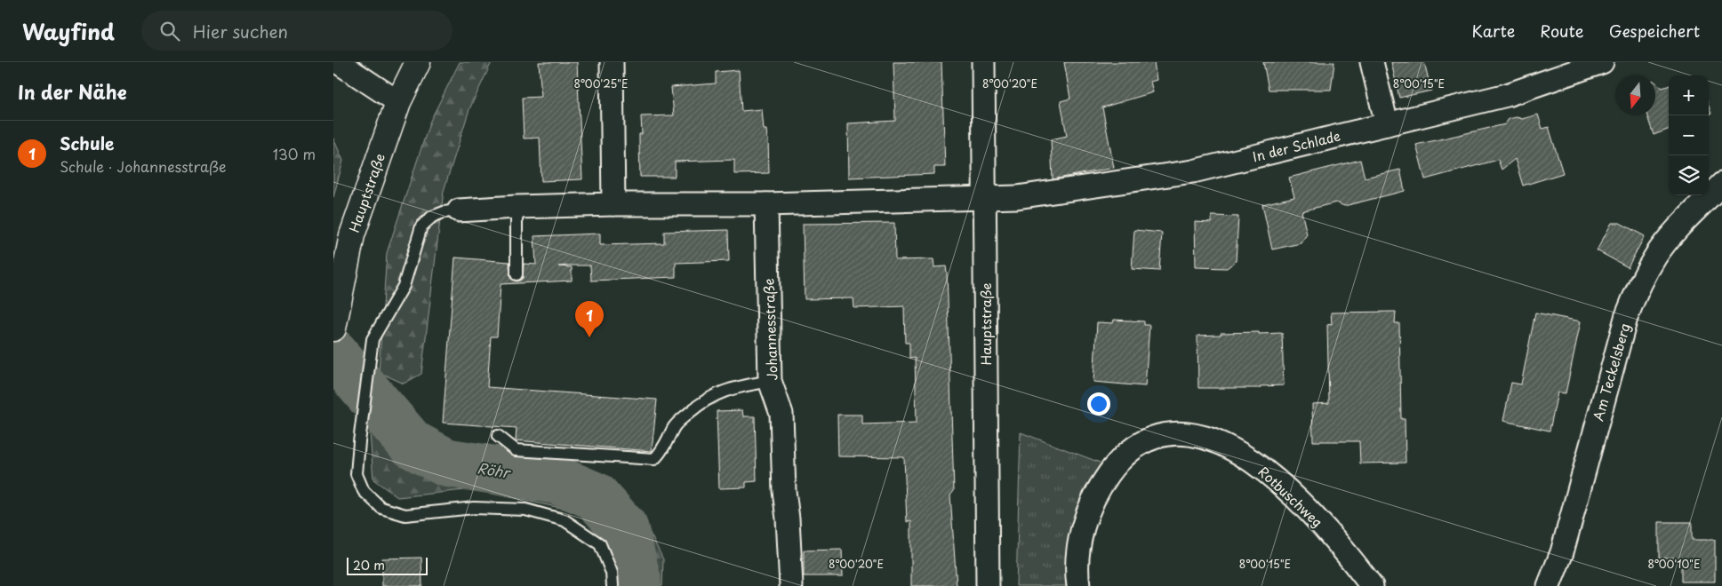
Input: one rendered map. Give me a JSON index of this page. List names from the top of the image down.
{
  "streets": {
    "main road": ["Hauptstraße"],
    "street": [
      "In der Schlade",
      "Johannesstraße",
      "Am Teckelsberg",
      "Rotbuschweg"
    ]
  },
  "crossings": [
    ["In der Schlade", "Hauptstraße"]
  ],
  "water": ["Röhr"],
  "scale_bar": "20 m",
  "north": "bottom",
  "page": {
    "header": "Wayfind",
    "search": "Hier suchen",
    "nav": ["Karte", "Route", "Gespeichert"],
    "heading": "In der Nähe",
    "map_buttons": ["+", "−"],
    "list": [
      {
        "mark": "1",
        "name": "Schule",
        "note": "Schule · Johannesstraße",
        "value": "130 m"
      }
    ],
    "pins": "1",
    "scale": "20 m"
  },
  "coordinates": [
    "8°00'25\"E",
    "8°00'20\"E",
    "8°00'15\"E",
    "8°00'10\"E"
  ]
}
